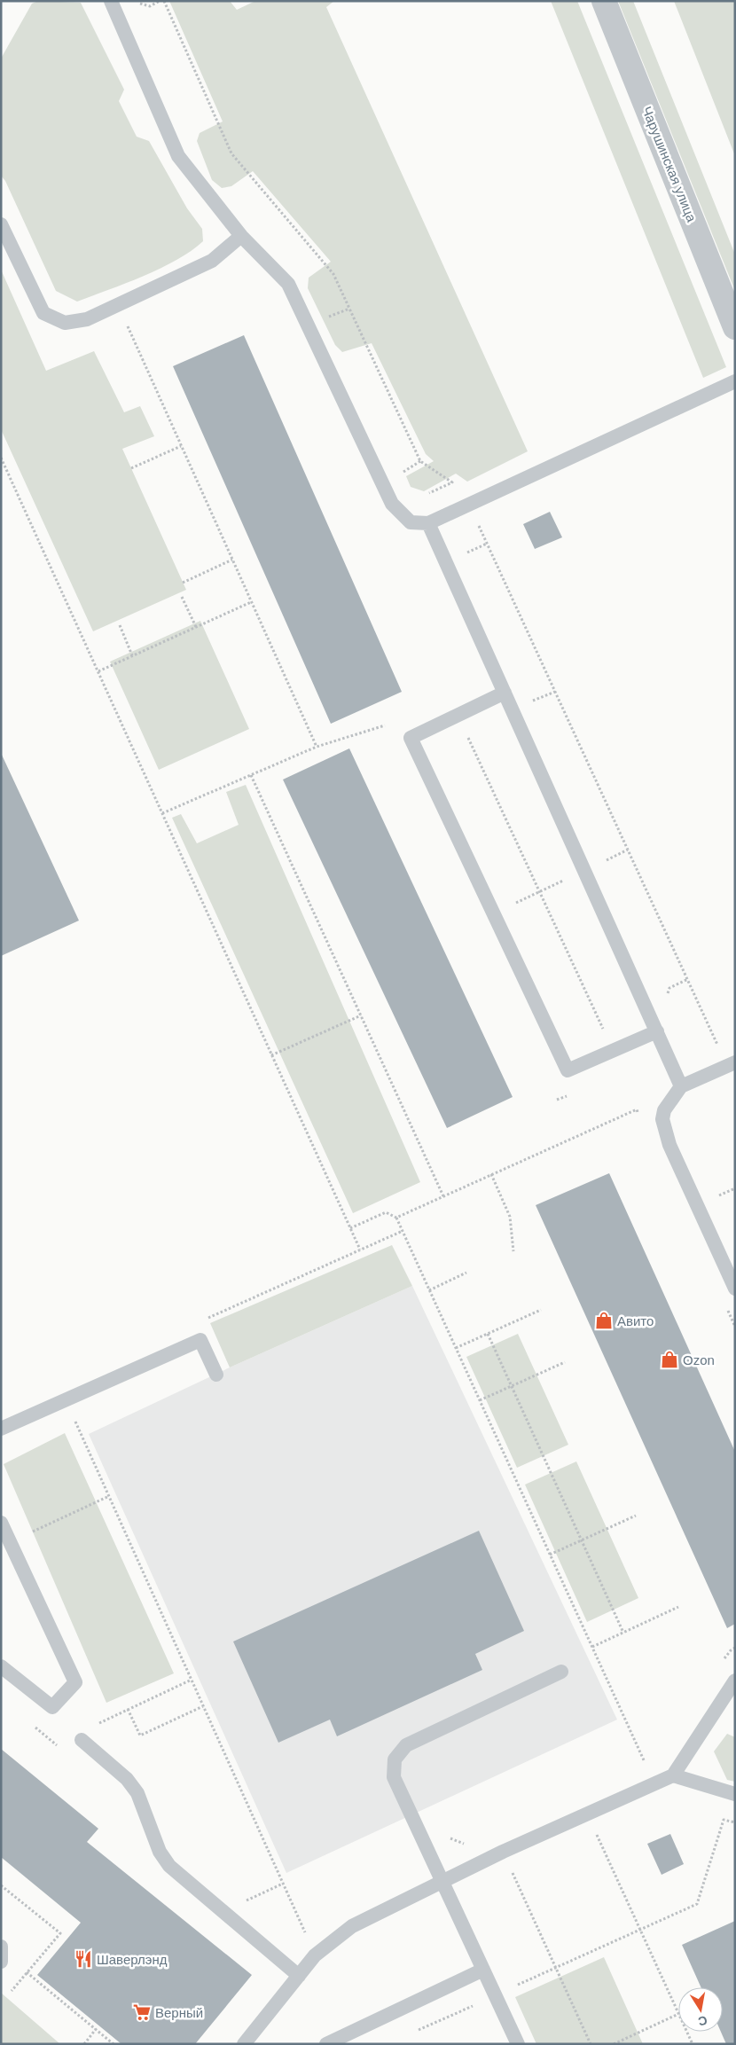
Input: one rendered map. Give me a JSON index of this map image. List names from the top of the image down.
{
  "streets": {
    "street": ["Чарушинская улица"]
  },
  "places": {
    "shop": ["Авито", "Ozon"],
    "restaurant": ["Шаверлэнд"],
    "supermarket": ["Верный"]
  },
  "north": "bottom"
}
